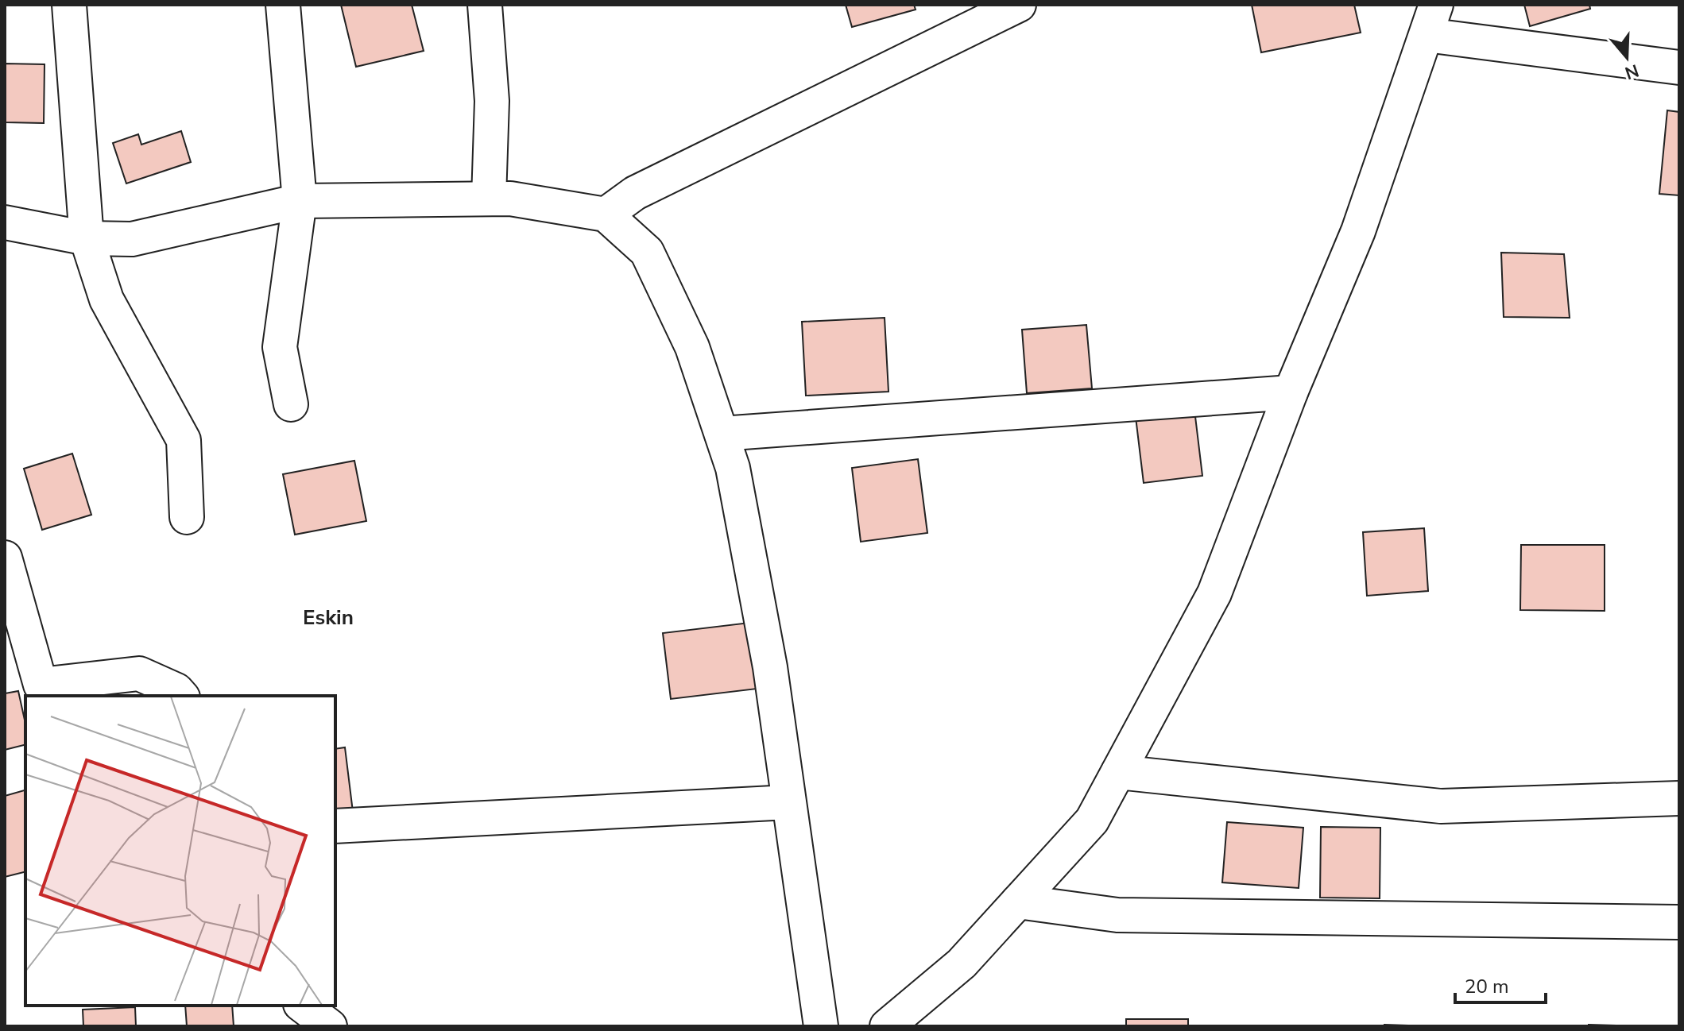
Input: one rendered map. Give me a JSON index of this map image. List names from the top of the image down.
{
  "districts": ["Eskin"],
  "scale_bar": "20 m",
  "north": "bottom"
}
